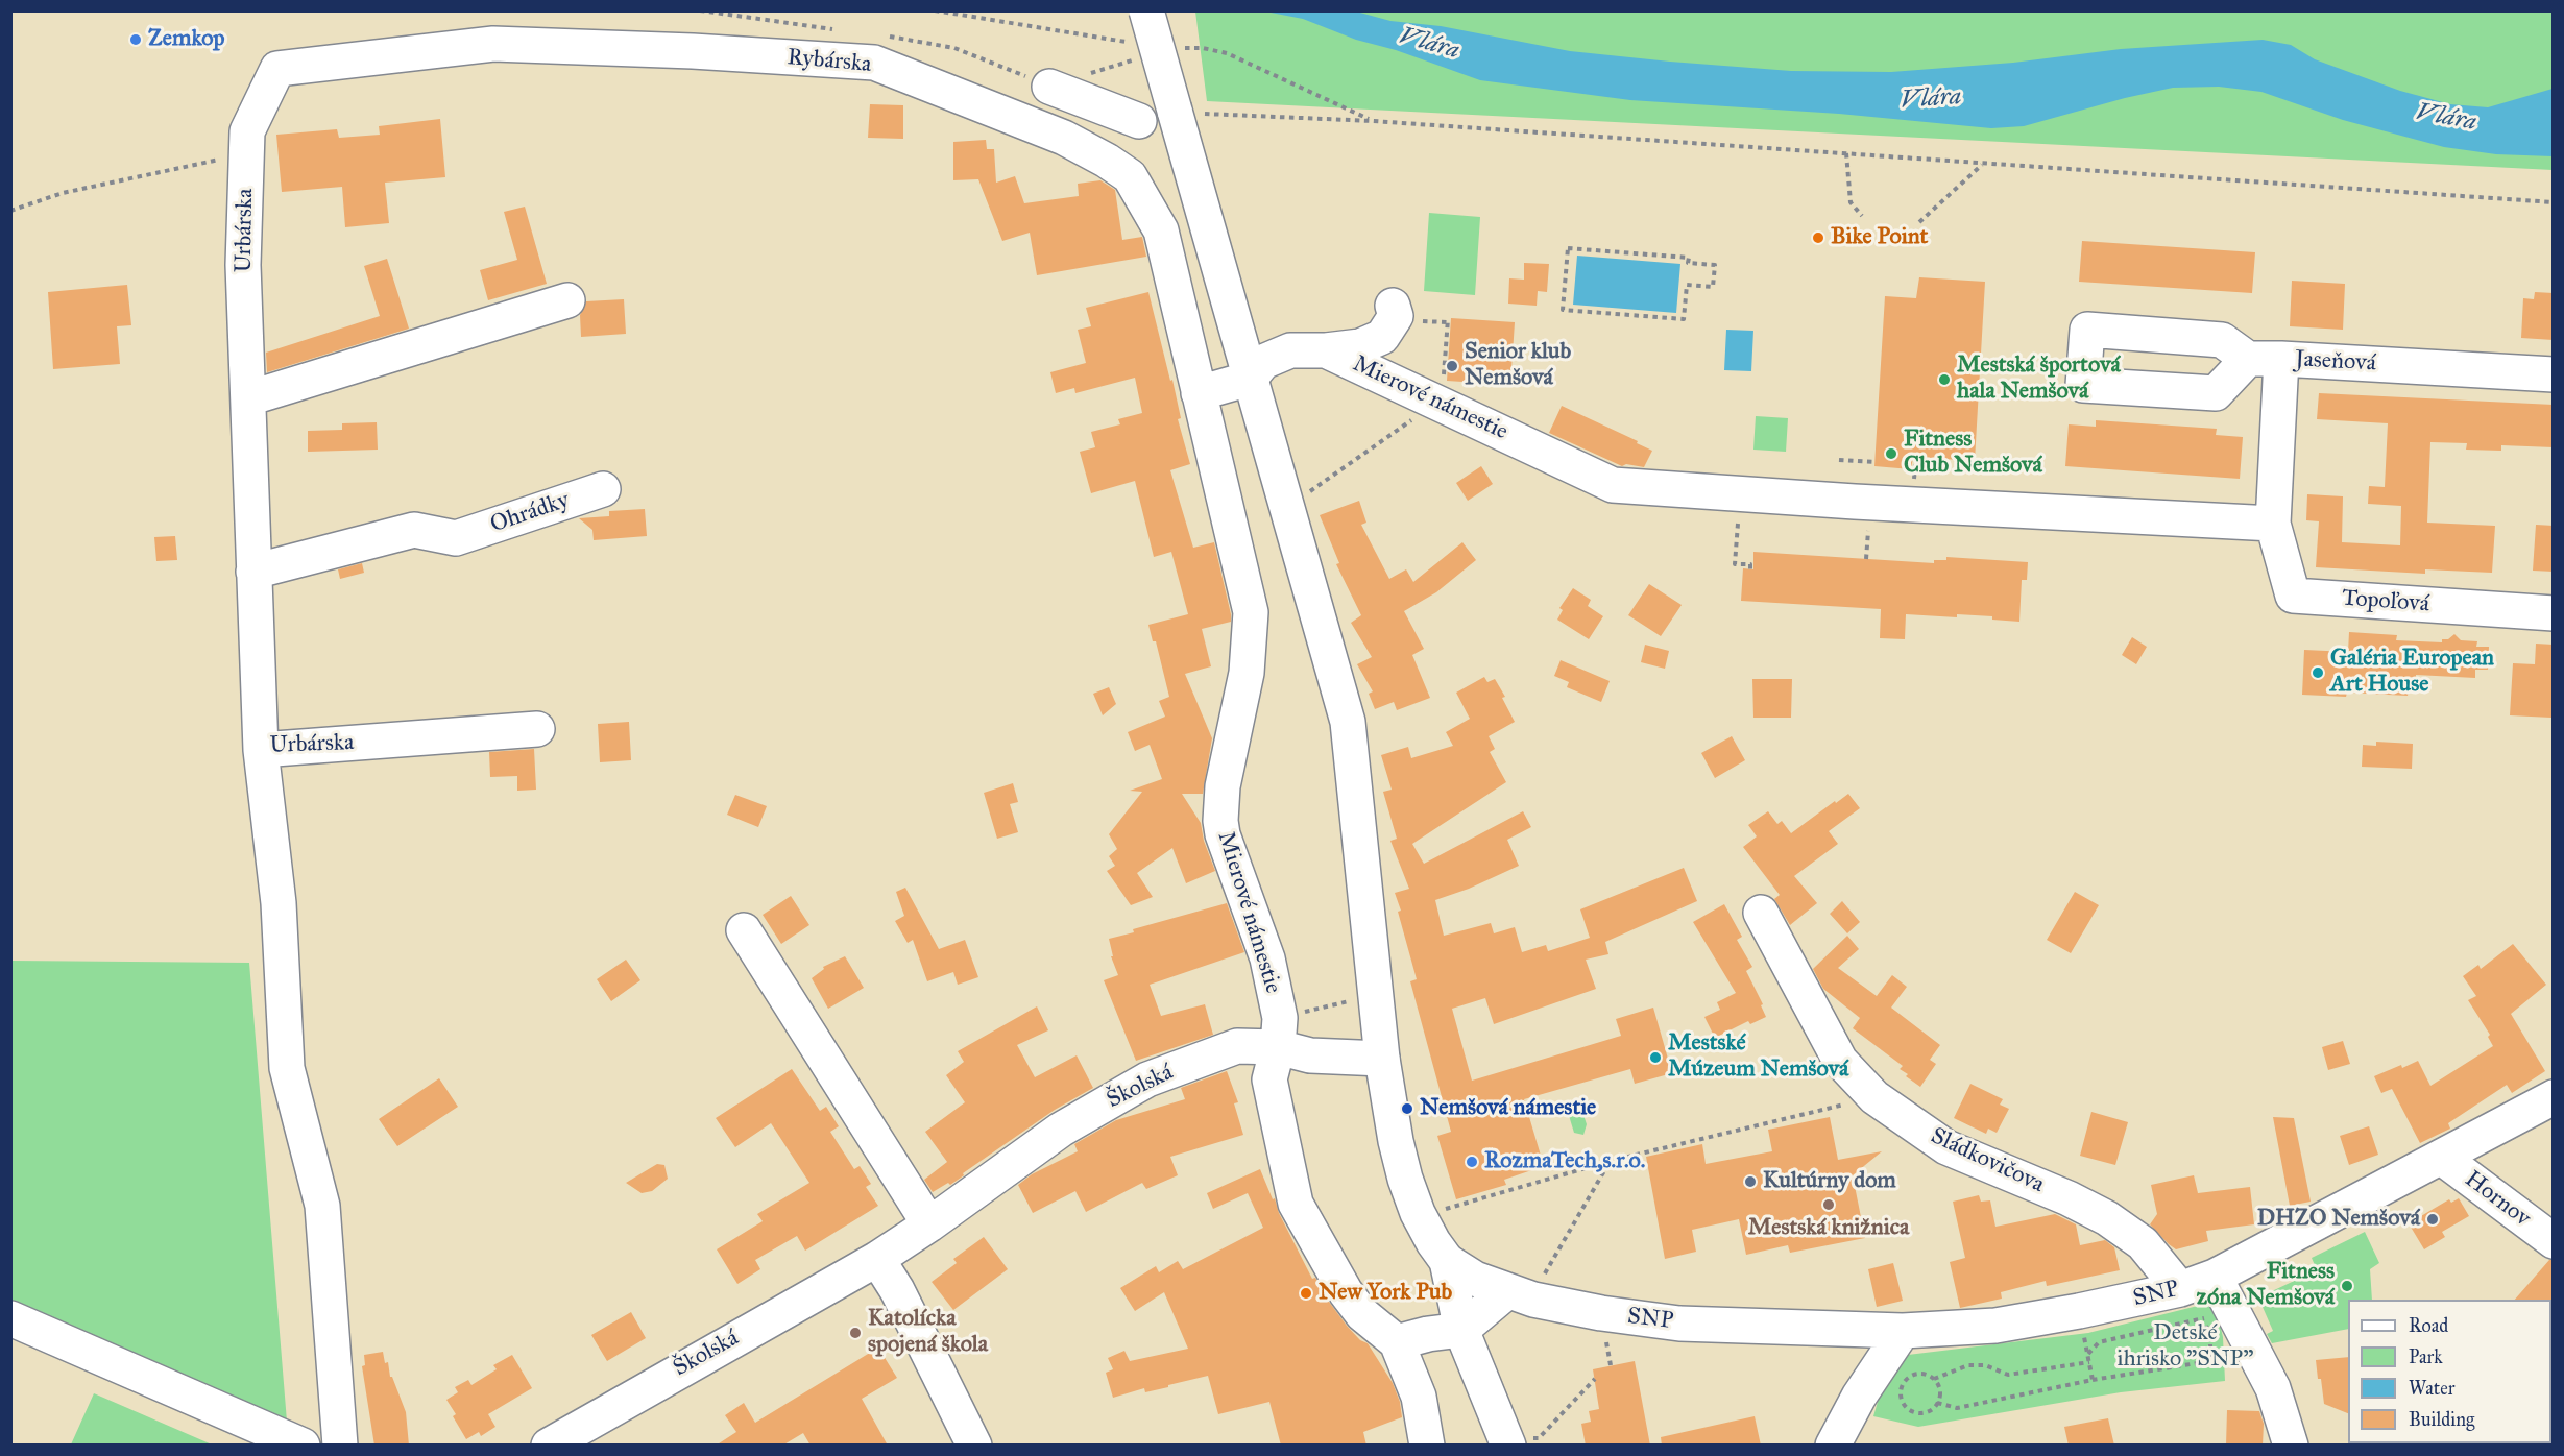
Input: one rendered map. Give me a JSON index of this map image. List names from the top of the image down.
{
  "streets": {
    "street": [
      "Rybárska",
      "Urbárska",
      "Jaseňová",
      "Mierové námestie",
      "Ohrádky",
      "Topoľová",
      "Školská",
      "Sládkovičova",
      "Hornov",
      "SNP"
    ]
  },
  "crossings": [
    ["Rybárska", "Urbárska"],
    ["Rybárska", "Mierové námestie"],
    ["Urbárska", "Ohrádky"],
    ["Jaseňová", "Mierové námestie"],
    ["Jaseňová", "Topoľová"],
    ["Mierové námestie", "Topoľová"],
    ["Mierové námestie", "Školská"],
    ["Sládkovičova", "SNP"],
    ["Hornov", "SNP"]
  ],
  "water": ["Vlára"],
  "parks": ["Detské ihrisko \"SNP\""],
  "places": [
    "Zemkop",
    "Bike Point",
    "Senior klub Nemšová",
    "Mestská športová hala Nemšová",
    "Fitness Club Nemšová",
    "Galéria European Art House",
    "Mestské Múzeum Nemšová",
    "Nemšová námestie",
    "RozmaTech,s.r.o.",
    "Kultúrny dom",
    "Mestská knižnica",
    "DHZO Nemšová",
    "Fitness zóna Nemšová",
    "New York Pub",
    "Katolícka spojená škola"
  ],
  "legend": [
    "Road",
    "Park",
    "Water",
    "Building"
  ]
}
